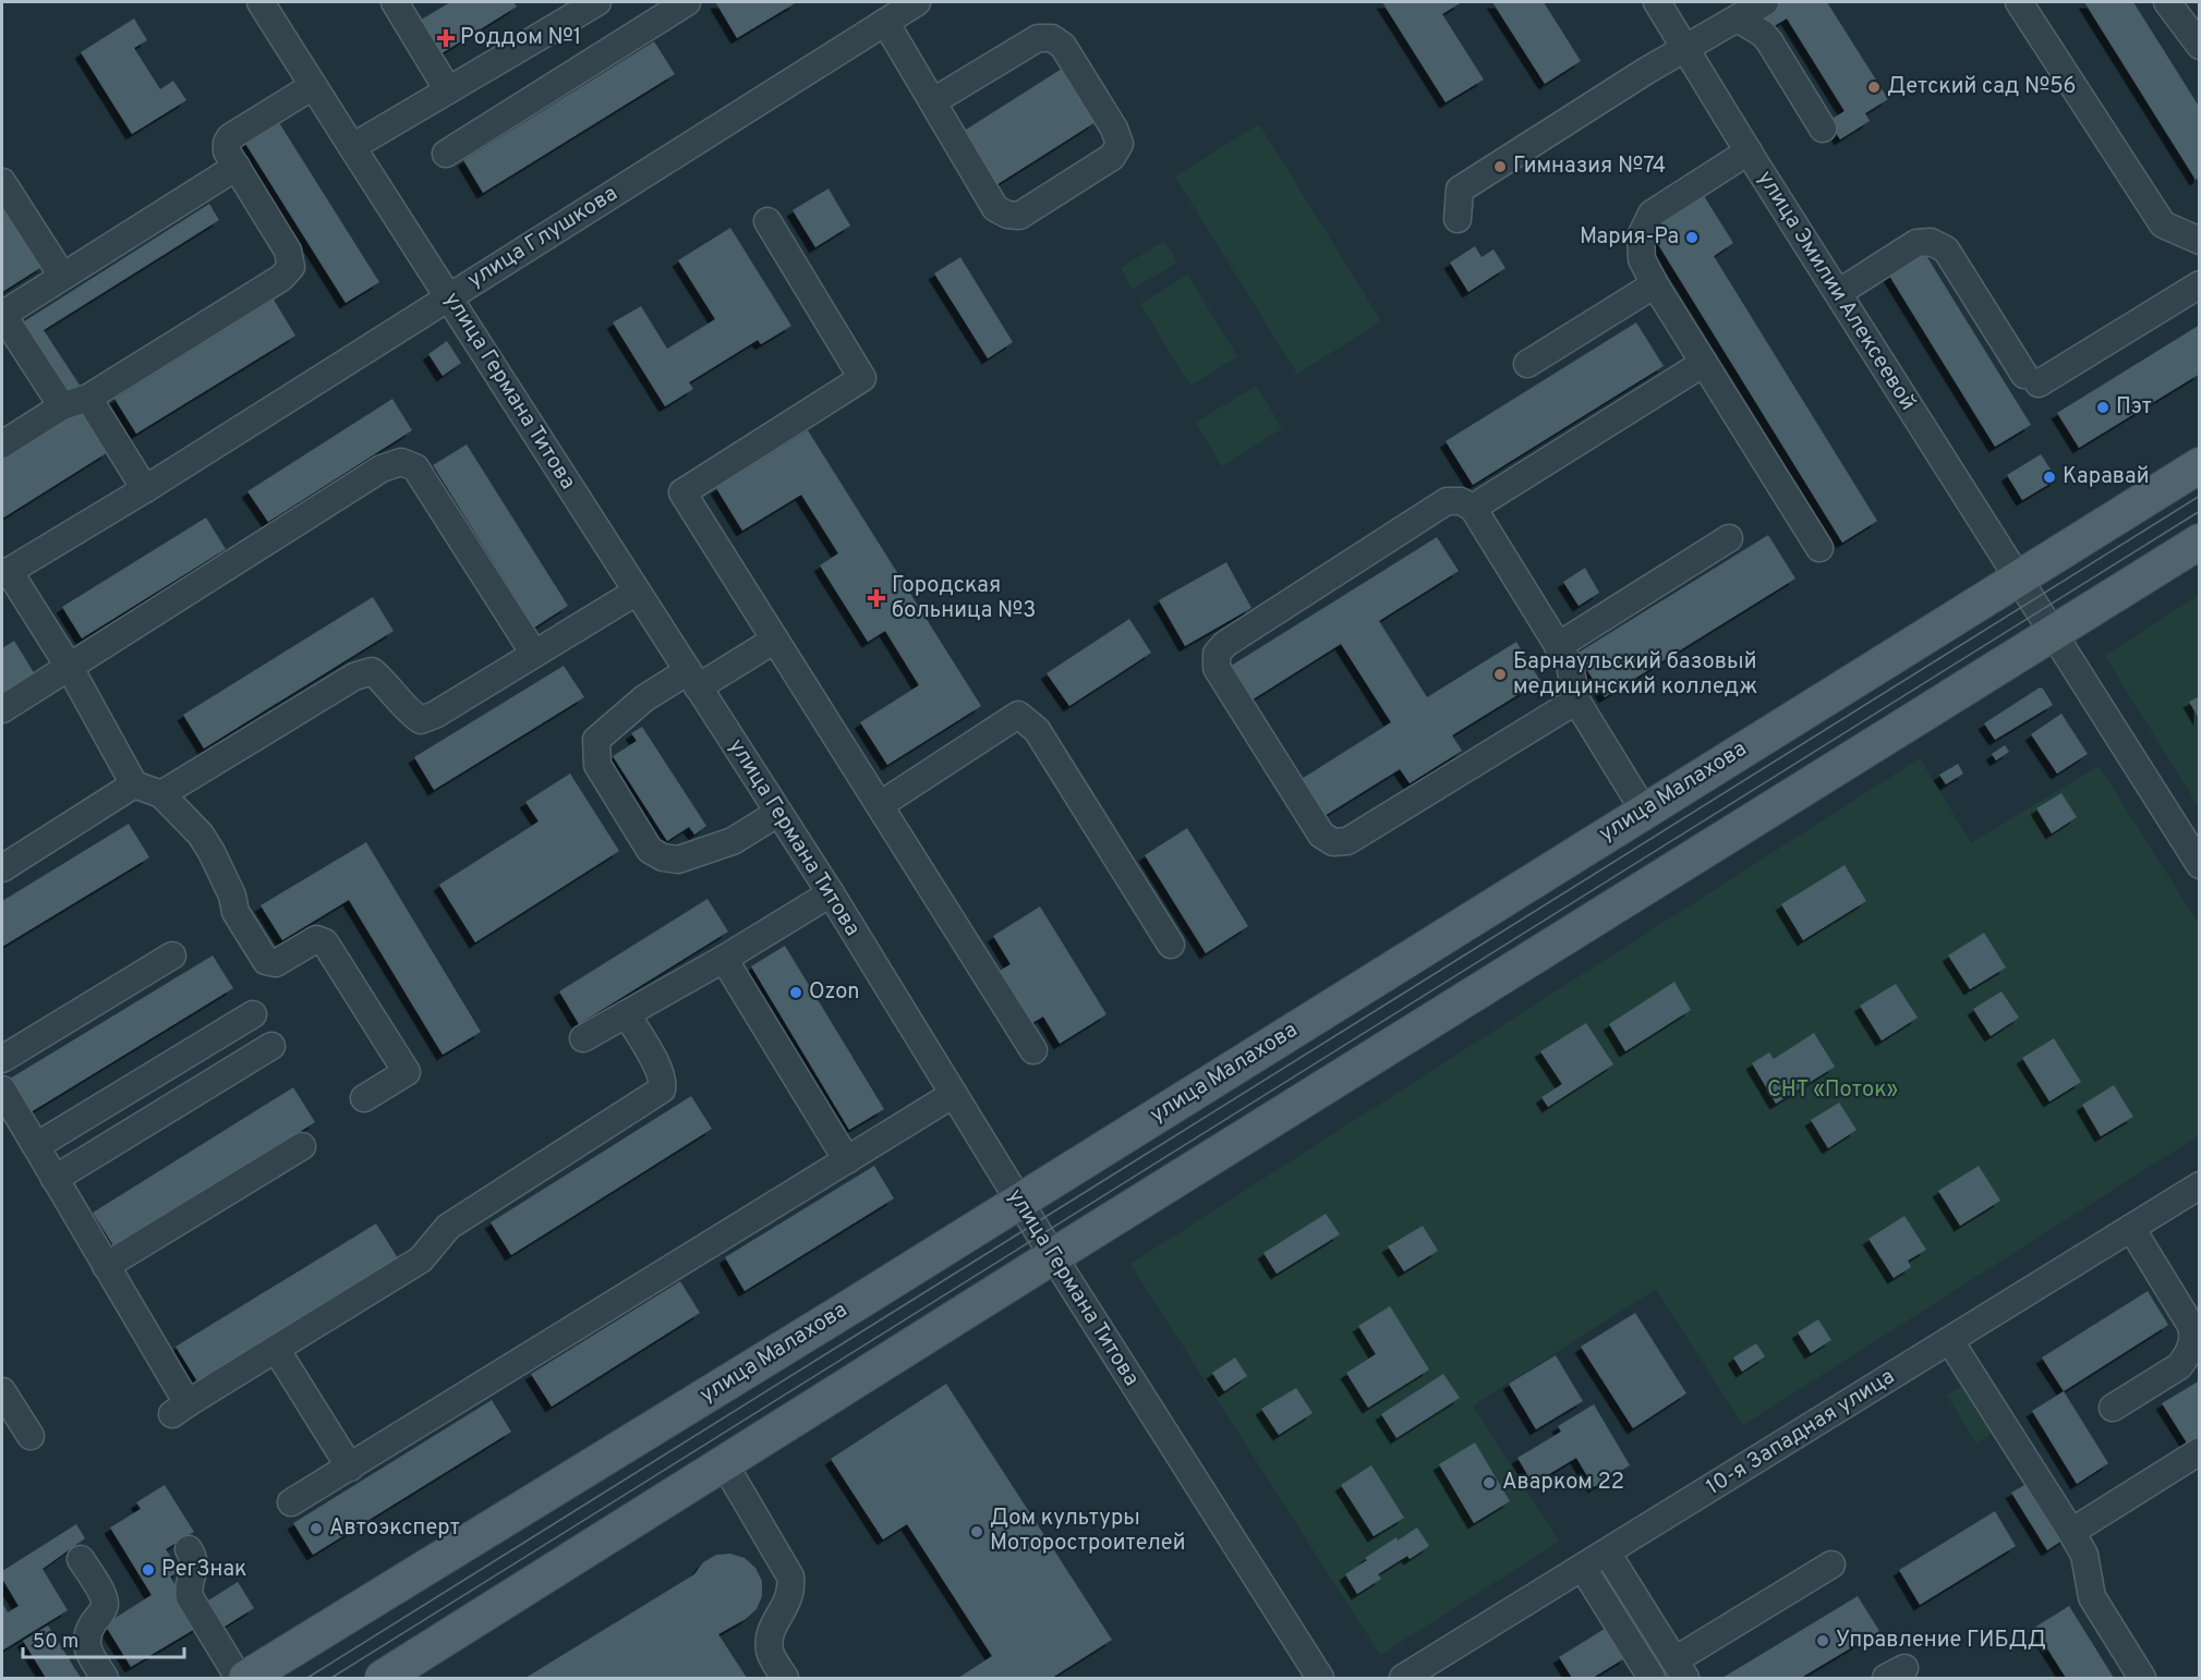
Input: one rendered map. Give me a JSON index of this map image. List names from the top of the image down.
{
  "streets": {
    "main road": ["улица Малахова"],
    "street": [
      "улица Глушкова",
      "улица Эмилии Алексеевой",
      "улица Германа Титова",
      "10-я Западная улица"
    ]
  },
  "crossings": [
    ["улица Глушкова", "улица Германа Титова"],
    ["улица Эмилии Алексеевой", "улица Малахова"],
    ["улица Германа Титова", "улица Малахова"]
  ],
  "parks": ["СНТ «Поток»"],
  "places": {
    "health": ["Роддом №1", "Городская больница №3"],
    "other": [
      "Детский сад №56",
      "Гимназия №74",
      "Мария-Ра",
      "Пэт",
      "Каравай",
      "Барнаульский базовый медицинский колледж",
      "Ozon",
      "Аварком 22",
      "Автоэксперт",
      "Дом культуры Моторостроителей",
      "РегЗнак",
      "Управление ГИБДД"
    ]
  },
  "scale_bar": "50 m"
}
